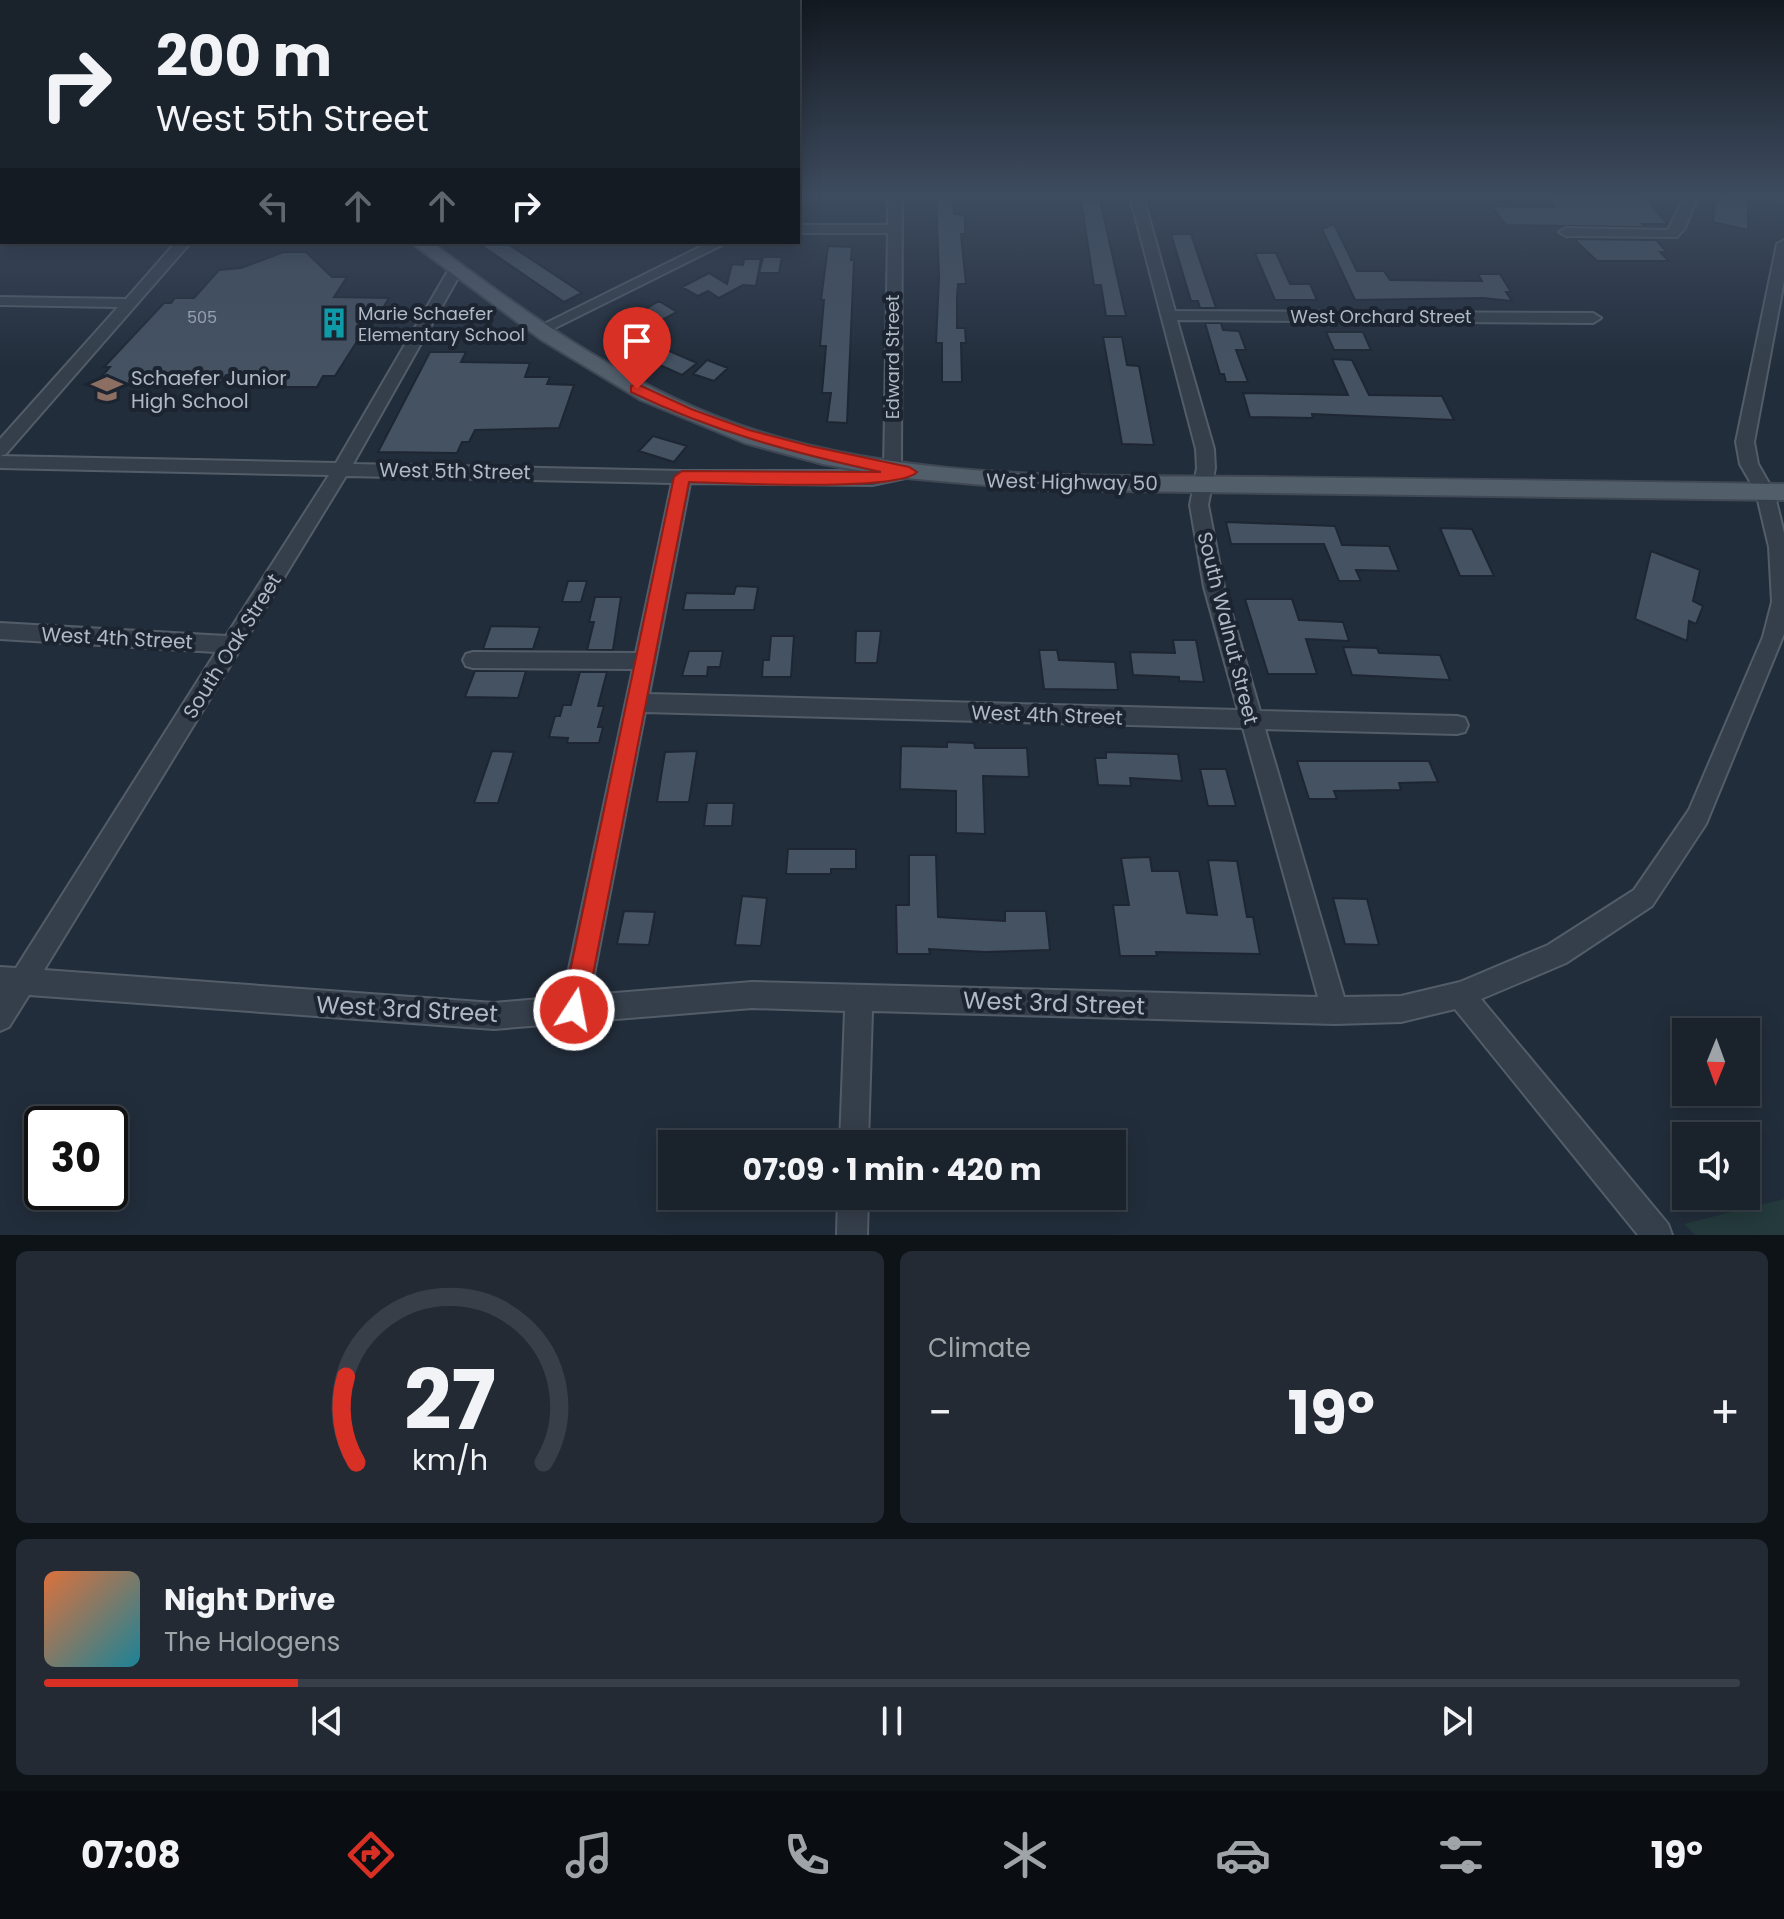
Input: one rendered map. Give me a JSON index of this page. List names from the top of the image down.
{
  "streets": {
    "main road": ["West Highway 50"],
    "street": [
      "West Orchard Street",
      "Edward Street",
      "West 5th Street",
      "South Walnut Street",
      "West 4th Street",
      "South Oak Street",
      "West 3rd Street"
    ]
  },
  "crossings": [
    ["West Orchard Street", "South Walnut Street"],
    ["Edward Street", "West 5th Street"],
    ["Edward Street", "West Highway 50"],
    ["West 5th Street", "West Highway 50"],
    ["West 5th Street", "South Oak Street"],
    ["West Highway 50", "South Walnut Street"],
    ["West Highway 50", "South Oak Street"],
    ["West Highway 50", "West 3rd Street"],
    ["South Walnut Street", "West 4th Street"],
    ["South Walnut Street", "West 3rd Street"],
    ["West 4th Street", "South Oak Street"],
    ["South Oak Street", "West 3rd Street"]
  ],
  "places": {
    "building": ["Marie Schaefer Elementary School"],
    "school or university": ["Schaefer Junior High School"]
  },
  "house_numbers": ["505"],
  "north": "bottom",
  "page": {
    "turn": ["200 m", "West 5th Street"],
    "limit": "30",
    "trip": "07:09 · 1 min · 420 m",
    "tile": "Climate",
    "heat": ["−", "19°", "+"],
    "song": ["Night Drive", "The Halogens"],
    "tabs": ["07:08", "19°"],
    "gauge": ["27", "km/h"]
  }
}
